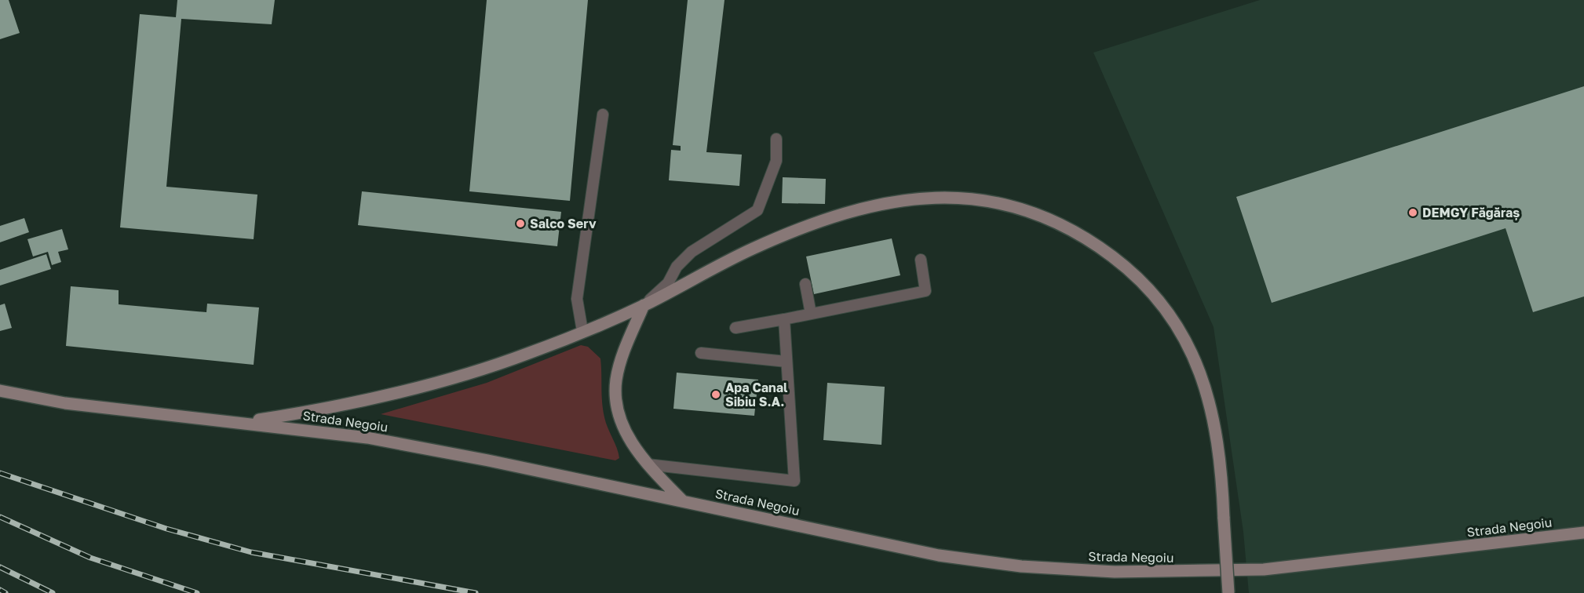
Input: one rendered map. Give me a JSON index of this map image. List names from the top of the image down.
{
  "streets": {
    "main road": ["Strada Negoiu"]
  },
  "places": ["DEMGY Făgăraș", "Salco Serv", "Apa Canal Sibiu S.A."]
}
